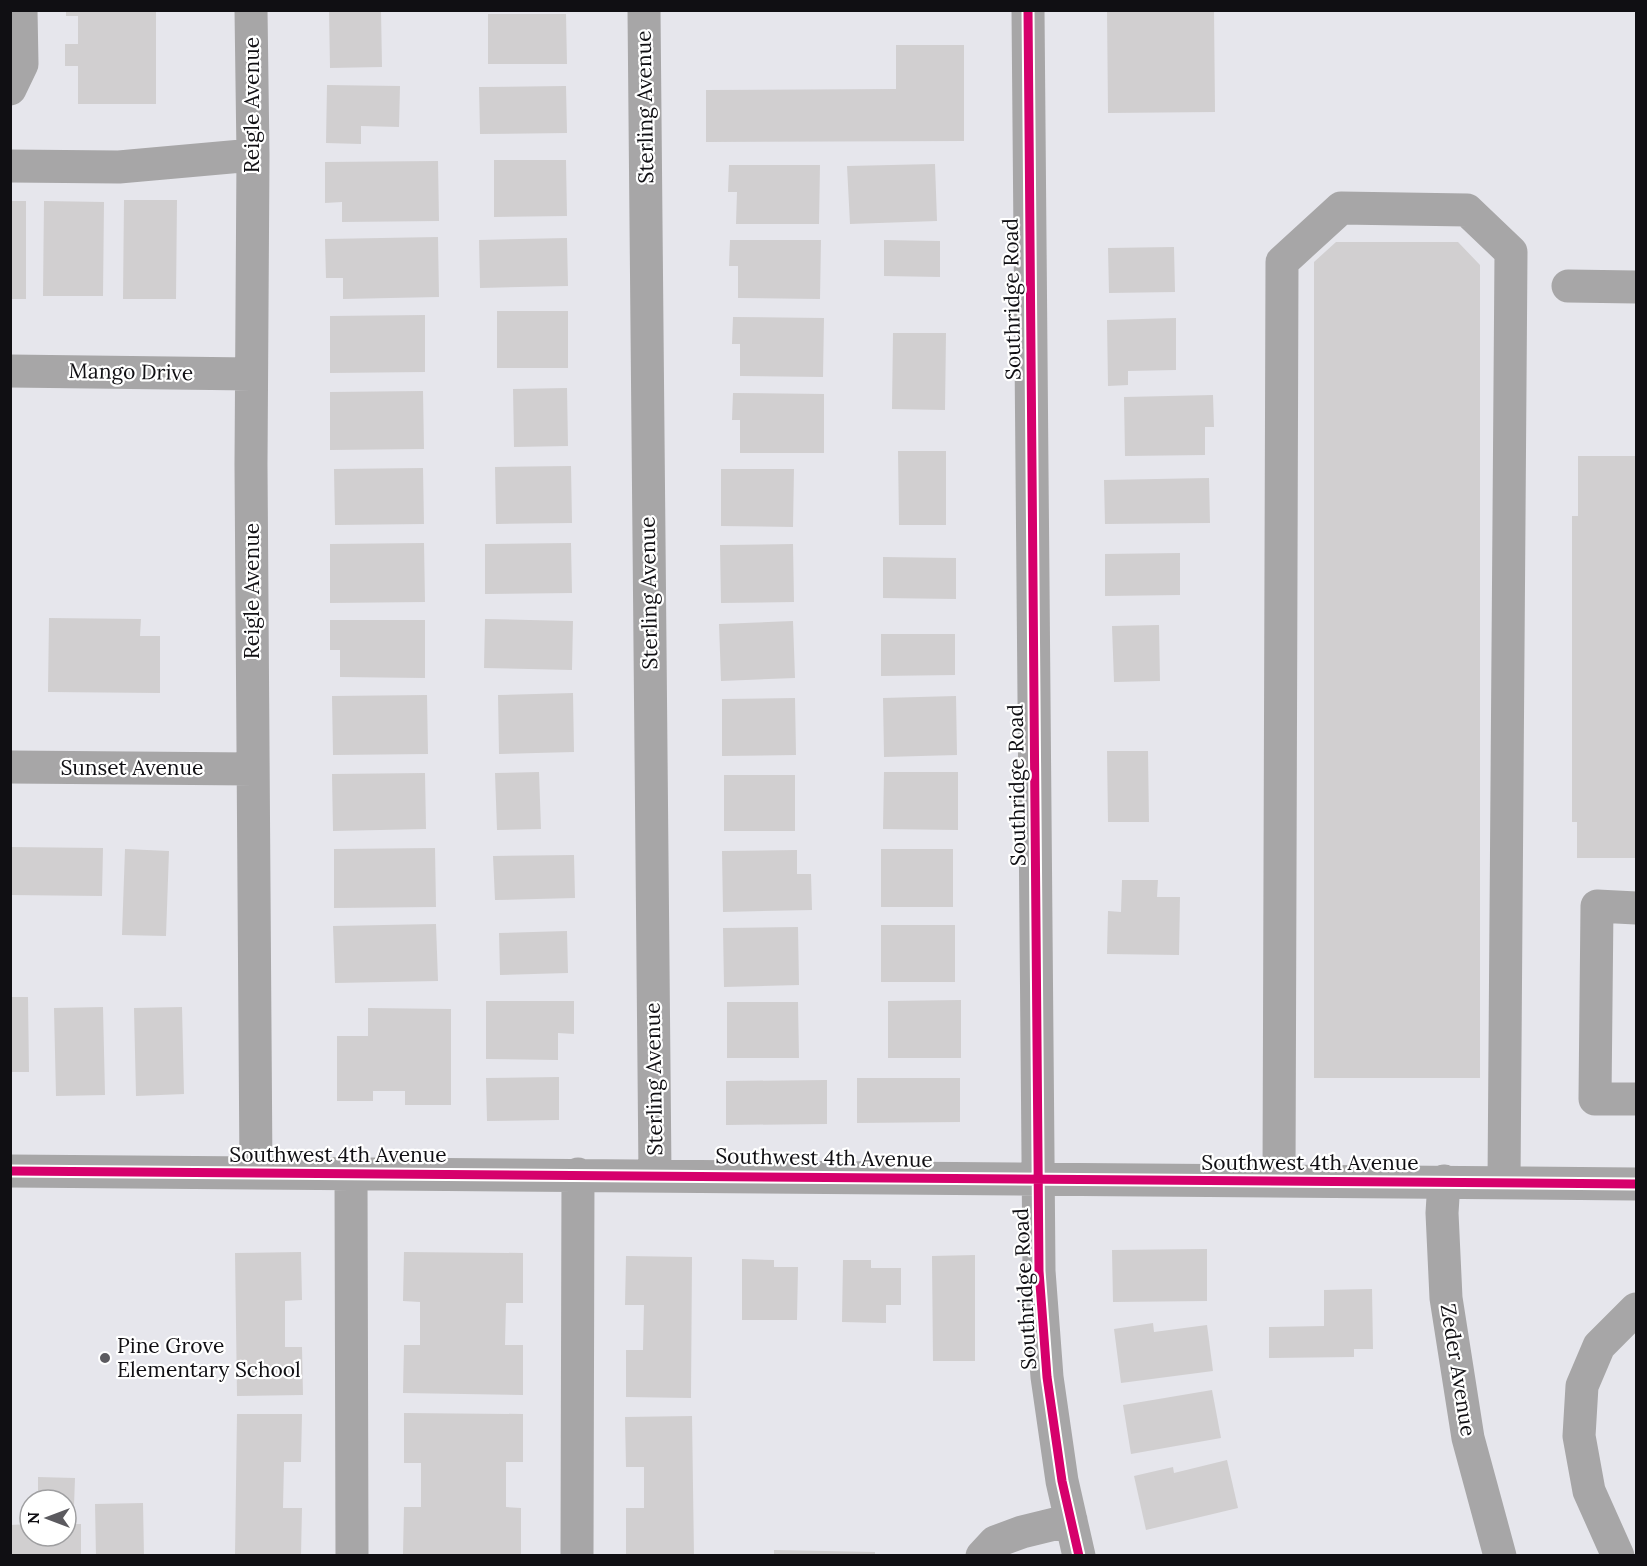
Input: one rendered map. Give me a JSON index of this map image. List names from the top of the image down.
{
  "streets": {
    "street": [
      "Reigle Avenue",
      "Sterling Avenue",
      "Southridge Road",
      "Mango Drive",
      "Sunset Avenue",
      "Southwest 4th Avenue",
      "Zeder Avenue"
    ]
  },
  "crossings": [
    ["Reigle Avenue", "Mango Drive"],
    ["Reigle Avenue", "Sunset Avenue"],
    ["Reigle Avenue", "Southwest 4th Avenue"],
    ["Sterling Avenue", "Southwest 4th Avenue"],
    ["Southridge Road", "Southwest 4th Avenue"],
    ["Southwest 4th Avenue", "Zeder Avenue"]
  ],
  "places": ["Pine Grove Elementary School"],
  "north": "left"
}
